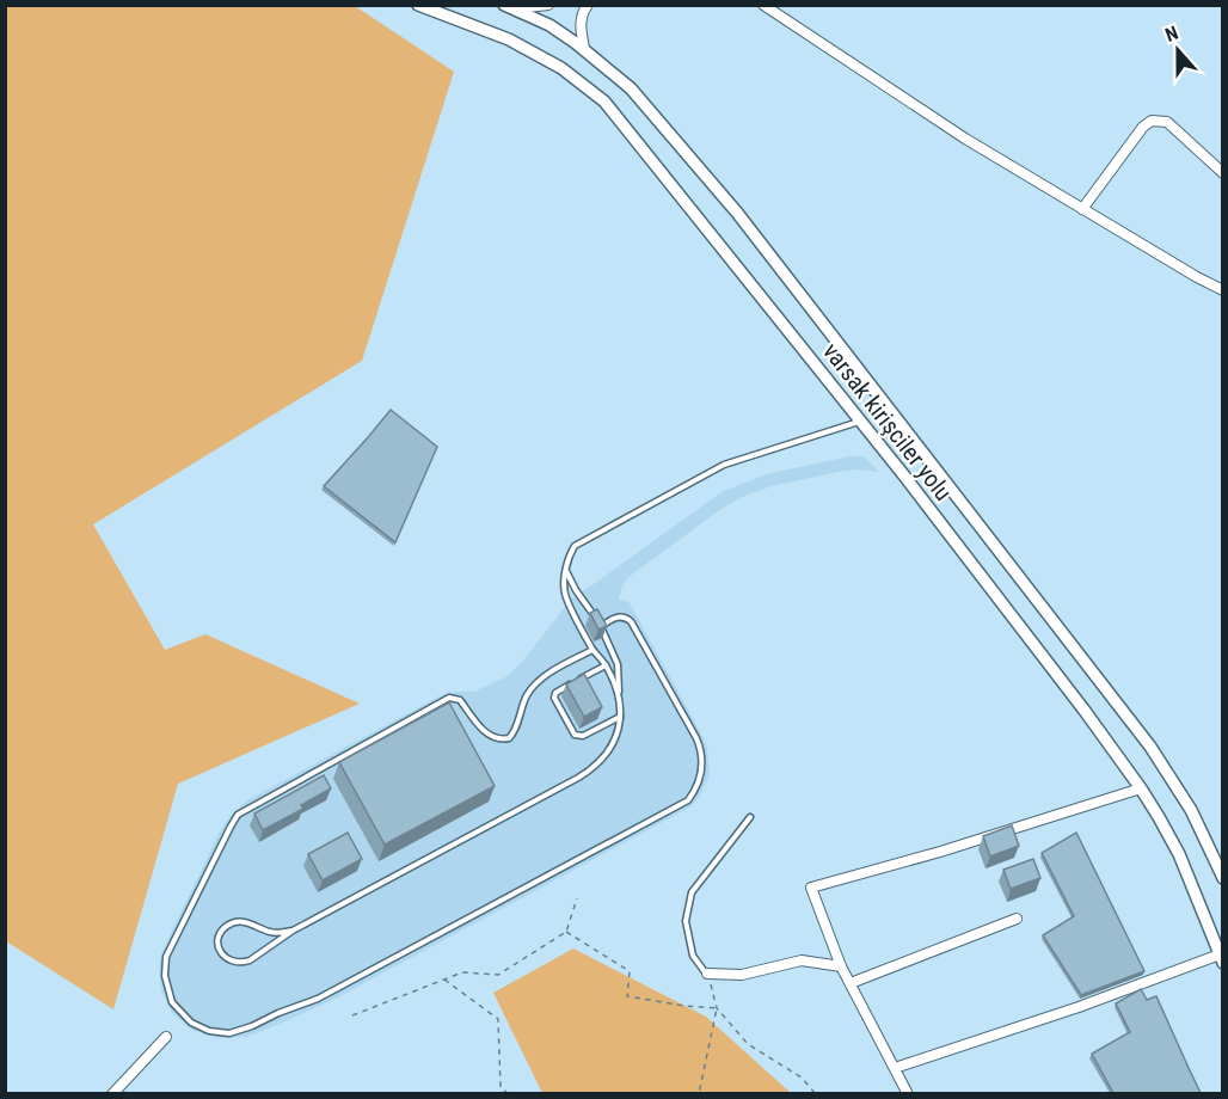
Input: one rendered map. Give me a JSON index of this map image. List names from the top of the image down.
{
  "streets": {
    "street": ["varsak kirişciler yolu"]
  },
  "north": "top"
}
